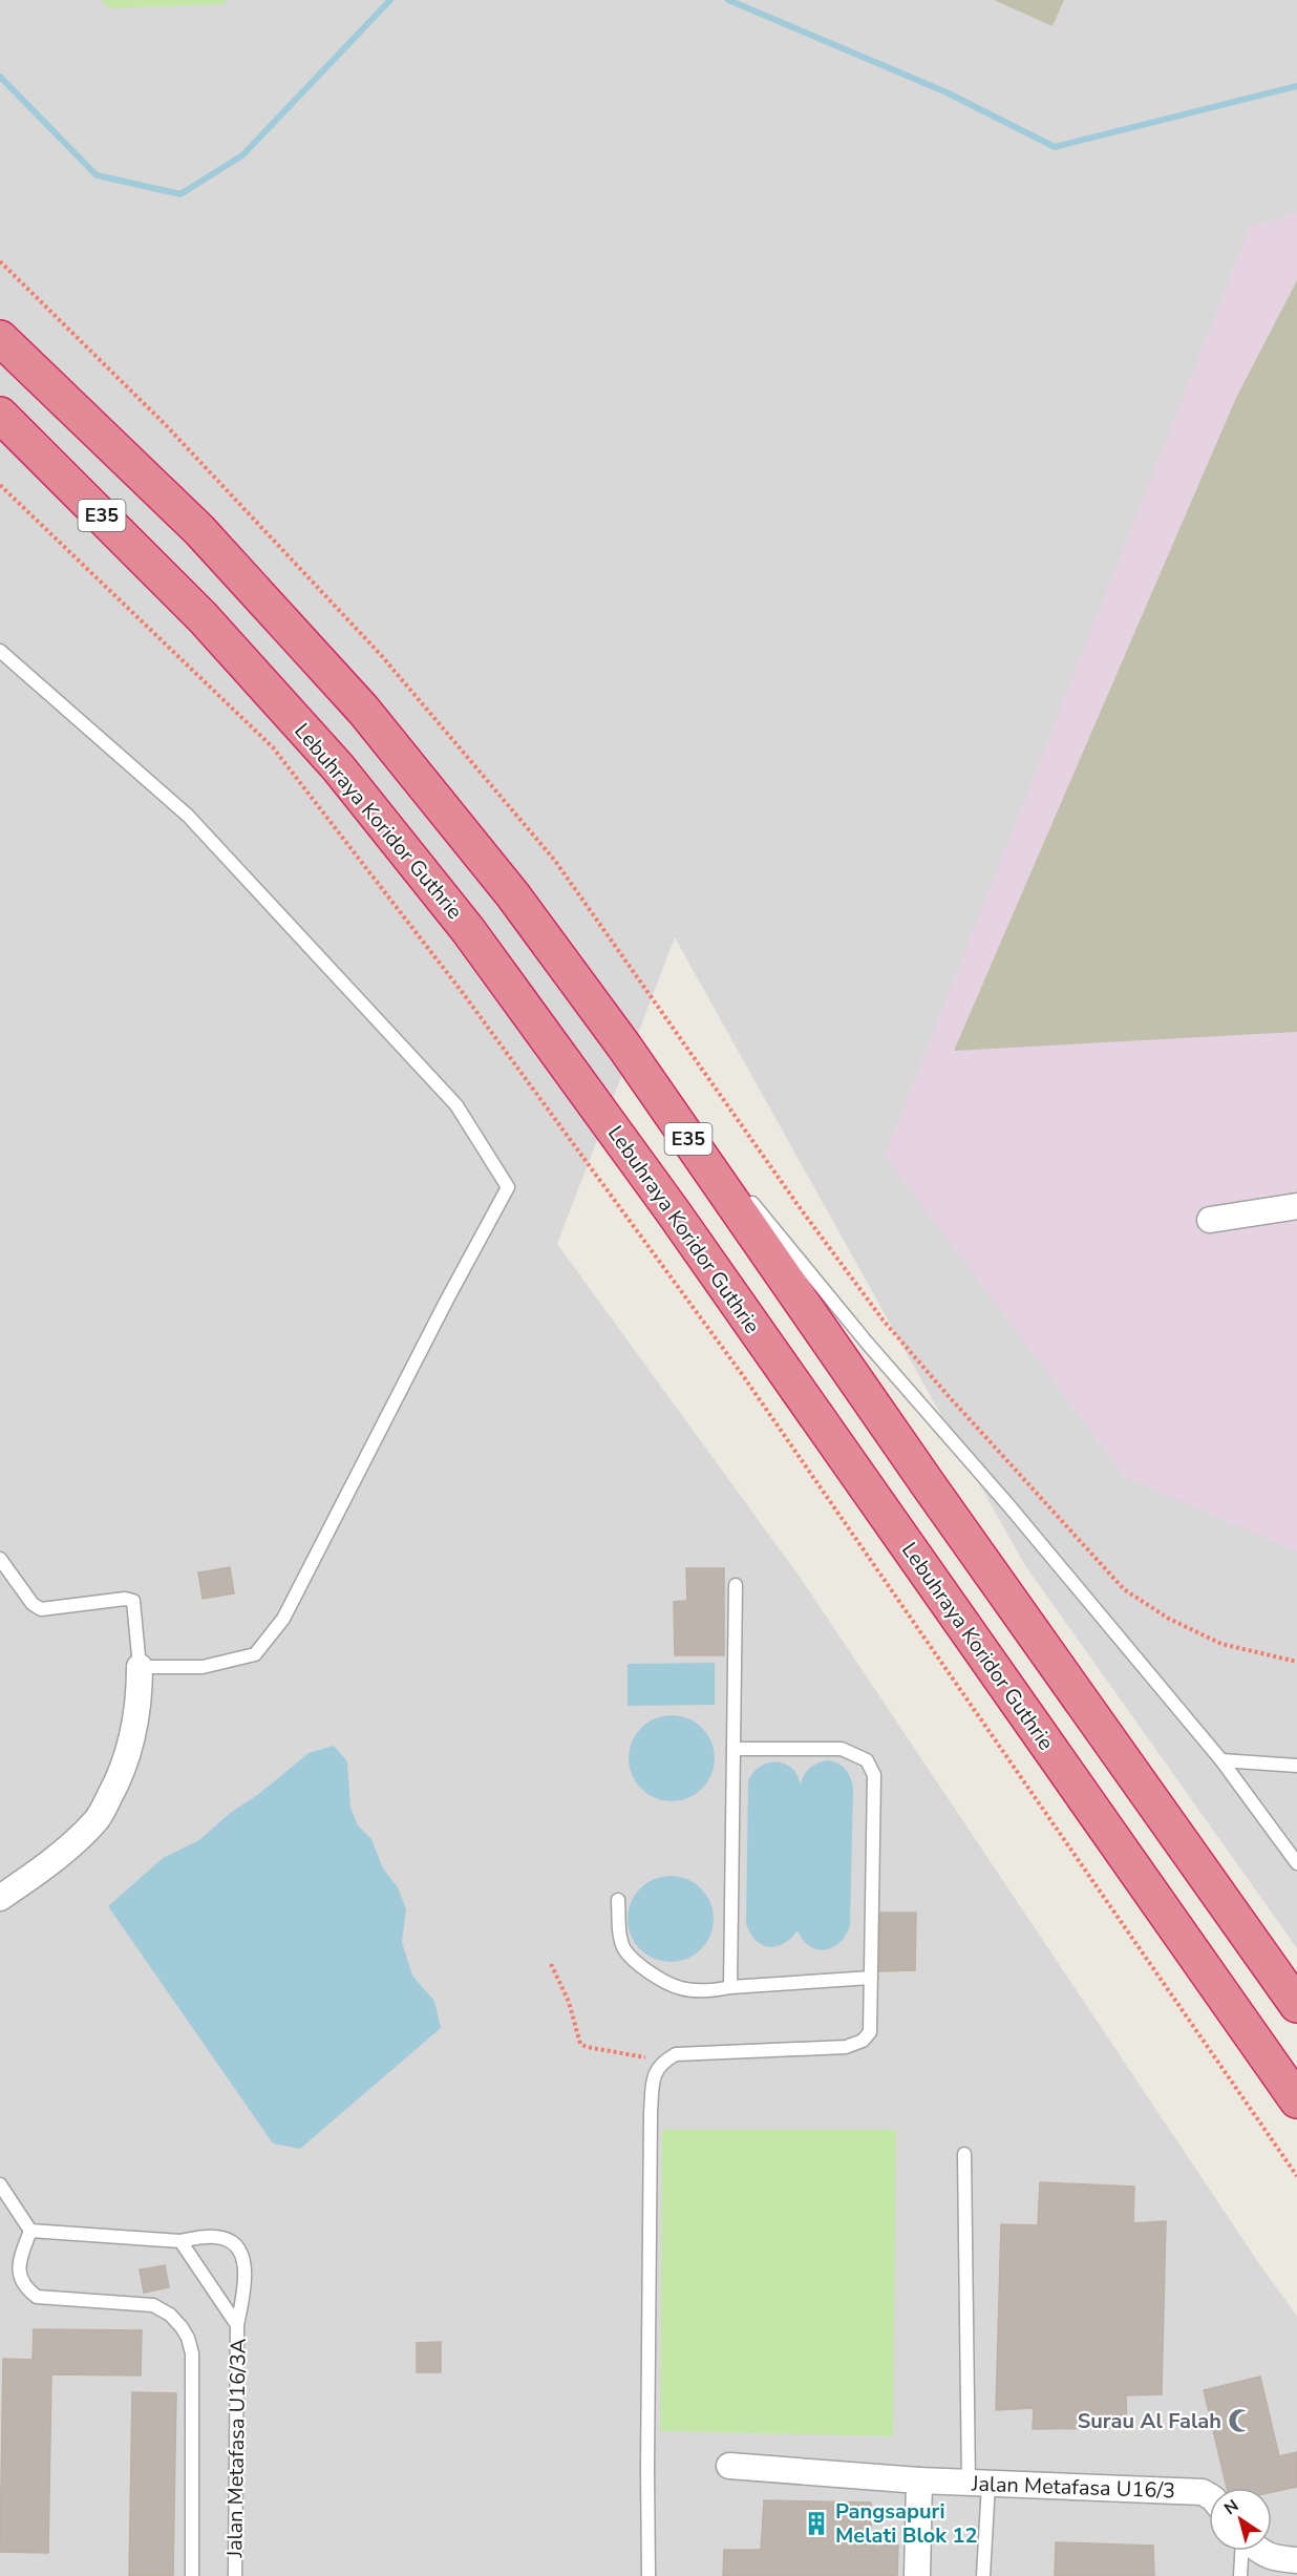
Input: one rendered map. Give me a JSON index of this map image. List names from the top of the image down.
{
  "streets": {
    "highway": ["E35", "Lebuhraya Koridor Guthrie"],
    "street": ["Jalan Metafasa U16/3"],
    "lane": ["Jalan Metafasa U16/3A"]
  },
  "places": {
    "mosque": ["Surau Al Falah"],
    "building": ["Pangsapuri Melati Blok 12"]
  },
  "north": "top left"
}
